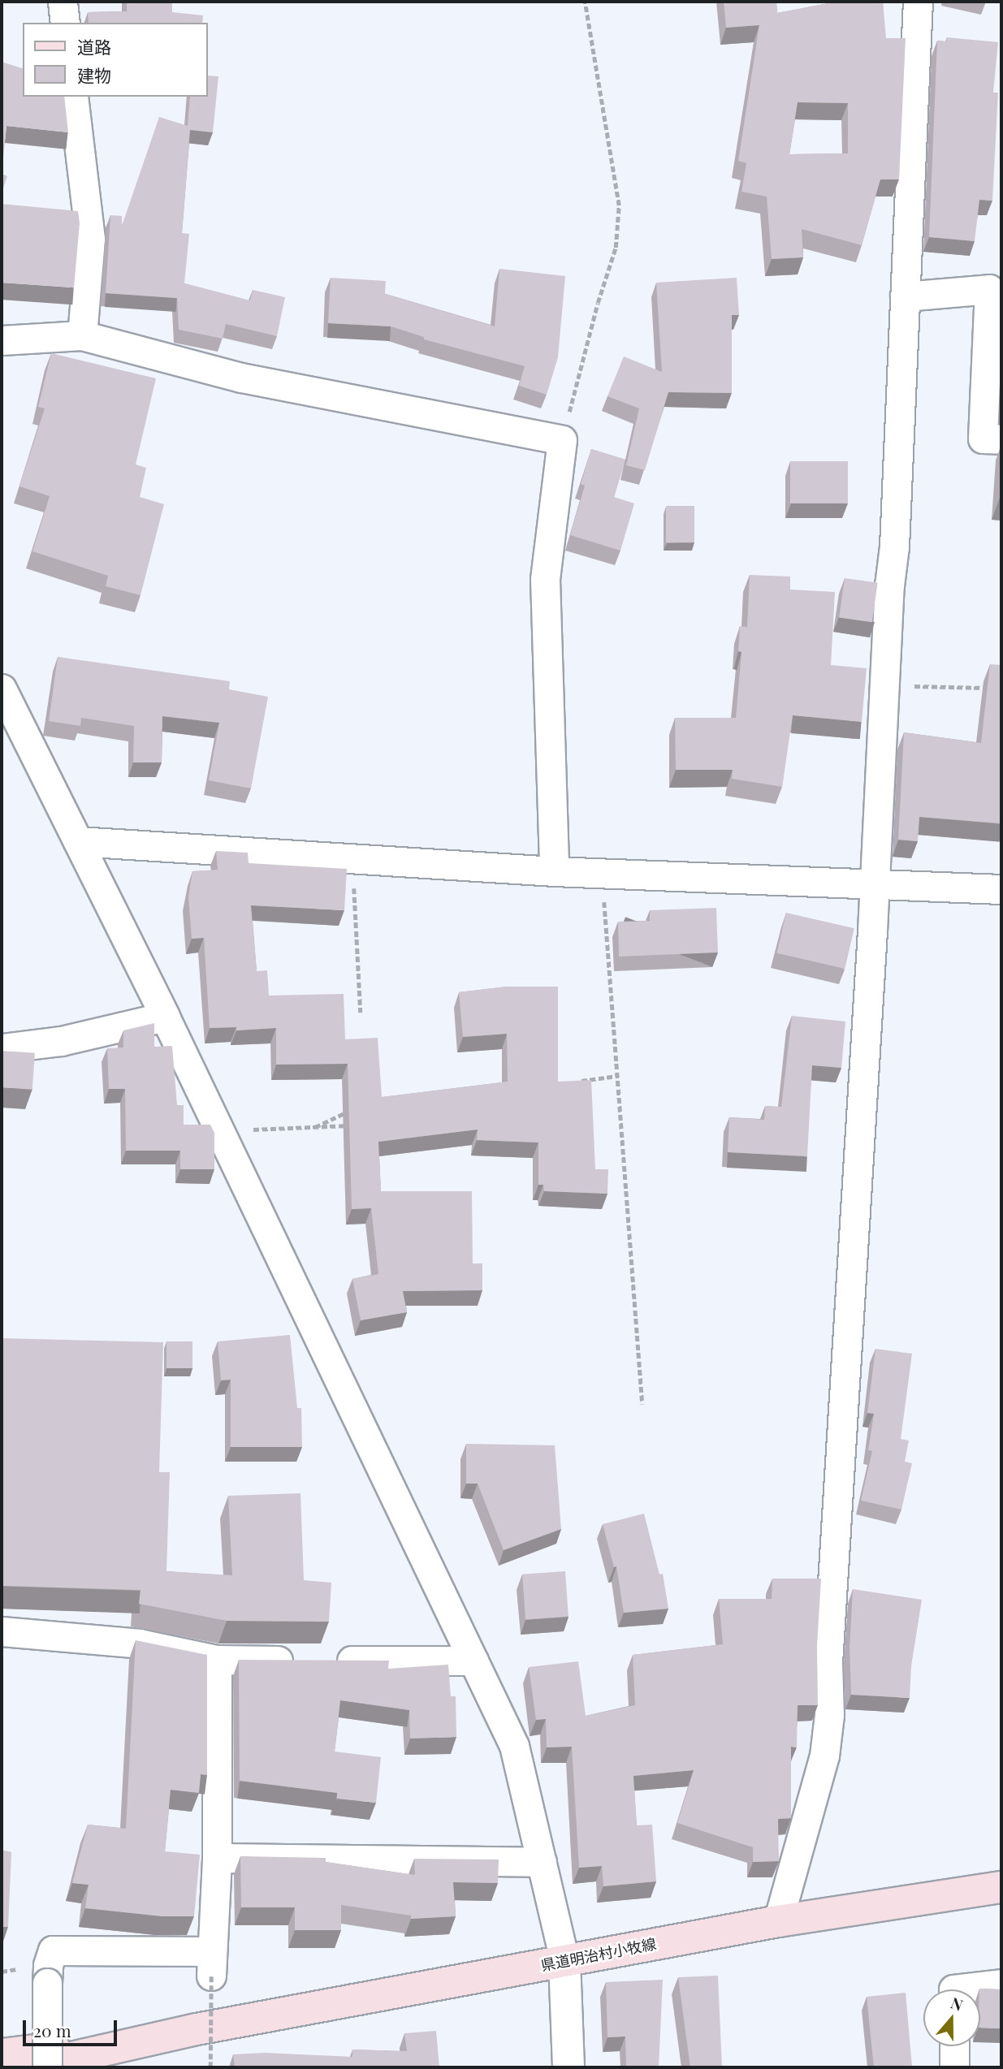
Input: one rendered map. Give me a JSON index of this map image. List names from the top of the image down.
{
  "streets": {
    "main road": ["県道明治村小牧線"]
  },
  "legend": ["道路", "建物"],
  "scale_bar": "20 m",
  "north": "top"
}
